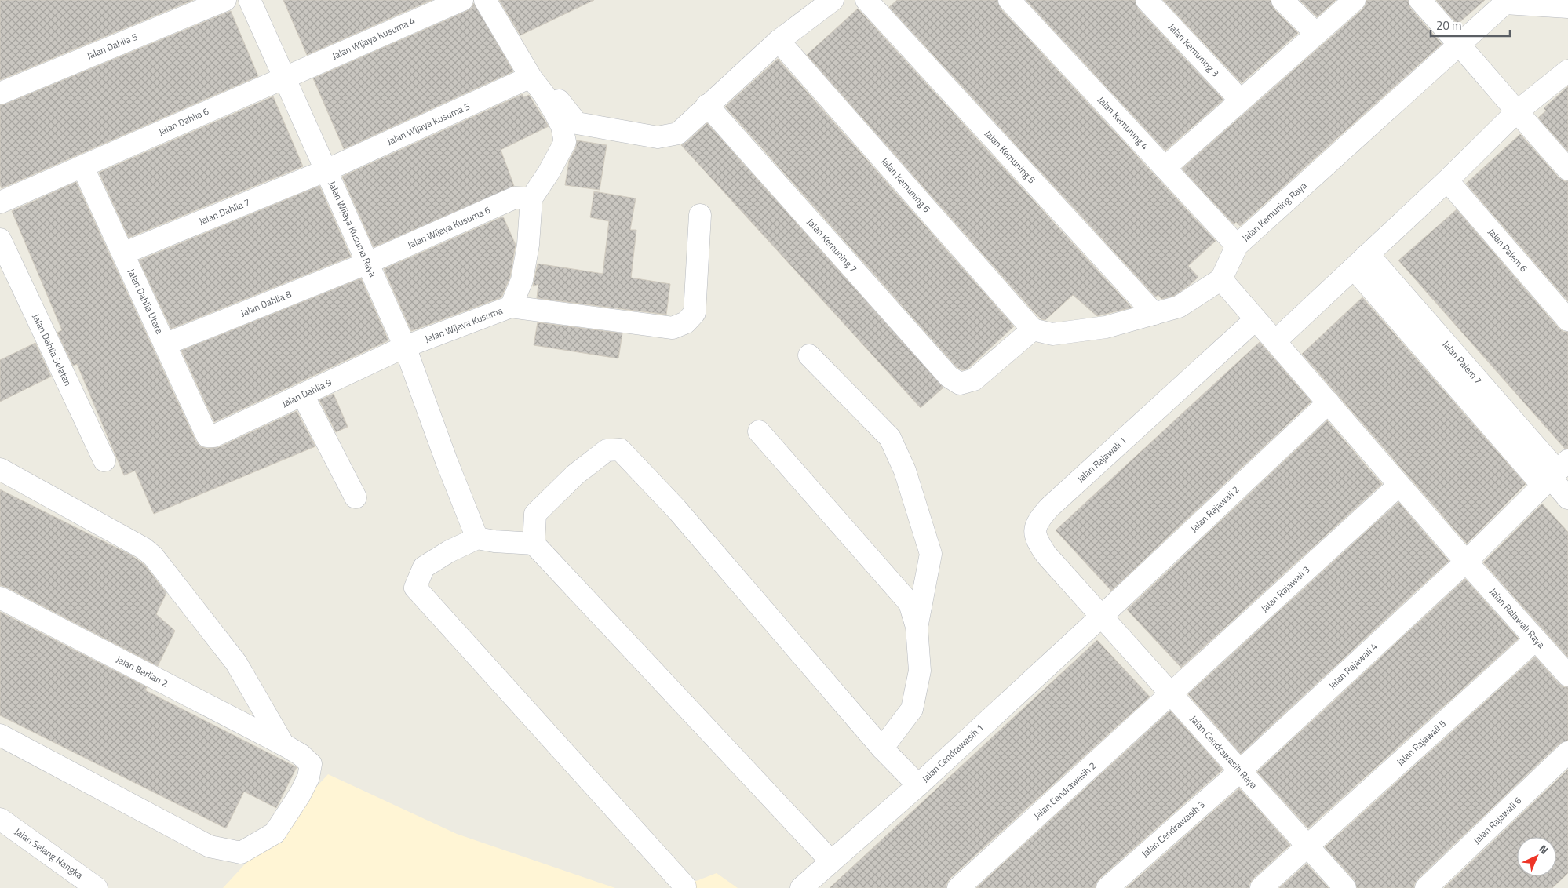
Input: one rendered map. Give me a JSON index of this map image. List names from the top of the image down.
{
  "streets": {
    "street": [
      "Jalan Wijaya Kusuma 4",
      "Jalan Dahlia 5",
      "Jalan Kemuning 3",
      "Jalan Dahlia 6",
      "Jalan Kemuning 4",
      "Jalan Wijaya Kusuma 5",
      "Jalan Kemuning 5",
      "Jalan Kemuning 6",
      "Jalan Dahlia 7",
      "Jalan Kemuning Raya",
      "Jalan Wijaya Kusuma 6",
      "Jalan Wijaya Kusuma Raya",
      "Jalan Kemuning 7",
      "Jalan Palem 6",
      "Jalan Dahlia Utara",
      "Jalan Dahlia 8",
      "Jalan Wijaya Kusuma",
      "Jalan Dahlia Selatan",
      "Jalan Palem 7",
      "Jalan Dahlia 9",
      "Jalan Rajawali 1",
      "Jalan Rajawali 2",
      "Jalan Rajawali 3",
      "Jalan Rajawali Raya",
      "Jalan Rajawali 4",
      "Jalan Berlian 2",
      "Jalan Rajawali 5",
      "Jalan Cendrawasih Raya",
      "Jalan Cendrawasih 1",
      "Jalan Cendrawasih 2",
      "Jalan Rajawali 6",
      "Jalan Cendrawasih 3",
      "Jalan Selang Nangka"
    ]
  },
  "crossings": [
    ["Jalan Wijaya Kusuma 4", "Jalan Dahlia 6"],
    ["Jalan Wijaya Kusuma 4", "Jalan Wijaya Kusuma Raya"],
    ["Jalan Dahlia 6", "Jalan Wijaya Kusuma Raya"],
    ["Jalan Dahlia 6", "Jalan Dahlia Utara"],
    ["Jalan Kemuning 4", "Jalan Kemuning Raya"],
    ["Jalan Wijaya Kusuma 5", "Jalan Dahlia 7"],
    ["Jalan Wijaya Kusuma 5", "Jalan Wijaya Kusuma Raya"],
    ["Jalan Wijaya Kusuma 5", "Jalan Wijaya Kusuma"],
    ["Jalan Kemuning 6", "Jalan Kemuning 7"],
    ["Jalan Dahlia 7", "Jalan Wijaya Kusuma Raya"],
    ["Jalan Dahlia 7", "Jalan Dahlia Utara"],
    ["Jalan Kemuning Raya", "Jalan Rajawali Raya"],
    ["Jalan Wijaya Kusuma 6", "Jalan Wijaya Kusuma Raya"],
    ["Jalan Wijaya Kusuma 6", "Jalan Dahlia 8"],
    ["Jalan Wijaya Kusuma 6", "Jalan Wijaya Kusuma"],
    ["Jalan Wijaya Kusuma Raya", "Jalan Dahlia 8"],
    ["Jalan Wijaya Kusuma Raya", "Jalan Wijaya Kusuma"],
    ["Jalan Wijaya Kusuma Raya", "Jalan Dahlia 9"],
    ["Jalan Dahlia Utara", "Jalan Dahlia 8"],
    ["Jalan Dahlia Utara", "Jalan Dahlia 9"],
    ["Jalan Wijaya Kusuma", "Jalan Dahlia 9"],
    ["Jalan Palem 7", "Jalan Rajawali 4"],
    ["Jalan Rajawali 1", "Jalan Rajawali 2"],
    ["Jalan Rajawali 1", "Jalan Rajawali Raya"],
    ["Jalan Rajawali 1", "Jalan Cendrawasih Raya"],
    ["Jalan Rajawali 1", "Jalan Cendrawasih 1"],
    ["Jalan Rajawali 2", "Jalan Rajawali Raya"],
    ["Jalan Rajawali 2", "Jalan Cendrawasih Raya"],
    ["Jalan Rajawali 2", "Jalan Cendrawasih 1"],
    ["Jalan Rajawali 3", "Jalan Rajawali Raya"],
    ["Jalan Rajawali 3", "Jalan Cendrawasih Raya"],
    ["Jalan Rajawali 3", "Jalan Cendrawasih 2"],
    ["Jalan Rajawali Raya", "Jalan Rajawali 4"],
    ["Jalan Rajawali Raya", "Jalan Rajawali 5"],
    ["Jalan Rajawali 4", "Jalan Cendrawasih Raya"],
    ["Jalan Rajawali 4", "Jalan Cendrawasih 3"],
    ["Jalan Rajawali 5", "Jalan Cendrawasih Raya"],
    ["Jalan Cendrawasih Raya", "Jalan Cendrawasih 1"],
    ["Jalan Cendrawasih Raya", "Jalan Cendrawasih 2"],
    ["Jalan Cendrawasih Raya", "Jalan Cendrawasih 3"]
  ],
  "scale_bar": "20 m",
  "north": "top right"
}
